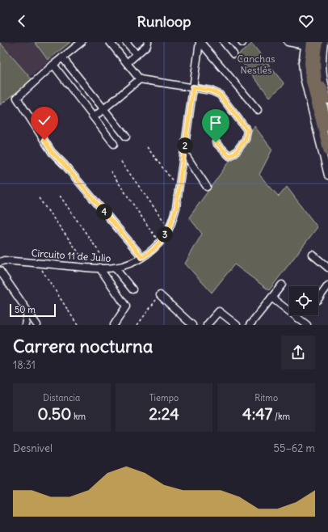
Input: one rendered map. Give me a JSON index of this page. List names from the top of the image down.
{
  "streets": {
    "street": ["Circuito 11 de Julio"]
  },
  "parks": ["Canchas Nestlés"],
  "scale_bar": "50 m",
  "page": {
    "header": "Runloop",
    "pins": ["2", "4", "3"],
    "scale": "50 m",
    "heading": ["Carrera nocturna", "18:31"],
    "stats": [
      ["Distancia", "0.50 km"],
      ["Tiempo", "2:24"],
      ["Ritmo", "4:47 /km"]
    ],
    "chart": ["Desnivel", "55–62 m"]
  }
}
